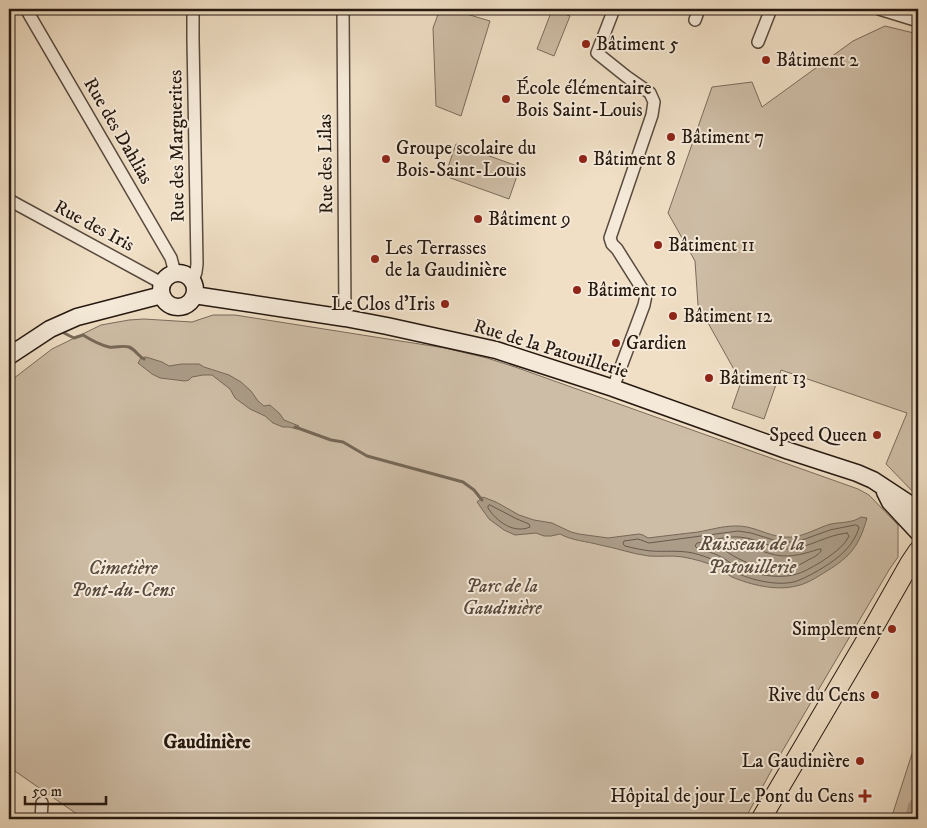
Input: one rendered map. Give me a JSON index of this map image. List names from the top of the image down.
{
  "streets": {
    "street": [
      "Rue des Dahlias",
      "Rue des Marguerites",
      "Rue des Lilas",
      "Rue des Iris",
      "Rue de la Patouillerie"
    ]
  },
  "crossings": [
    ["Rue des Dahlias", "Rue des Marguerites"],
    ["Rue des Dahlias", "Rue des Iris"],
    ["Rue des Dahlias", "Rue de la Patouillerie"],
    ["Rue des Marguerites", "Rue des Iris"],
    ["Rue des Marguerites", "Rue de la Patouillerie"],
    ["Rue des Lilas", "Rue de la Patouillerie"],
    ["Rue des Iris", "Rue de la Patouillerie"]
  ],
  "districts": ["Gaudinière"],
  "water": ["Ruisseau de la Patouillerie"],
  "parks": ["Cimetière Pont-du-Cens", "Parc de la Gaudinière"],
  "places": {
    "other": [
      "Bâtiment 5",
      "Bâtiment 2",
      "École élémentaire Bois Saint-Louis",
      "Bâtiment 7",
      "Groupe scolaire du Bois-Saint-Louis",
      "Bâtiment 8",
      "Bâtiment 9",
      "Bâtiment 11",
      "Les Terrasses de la Gaudinière",
      "Bâtiment 10",
      "Le Clos d'Iris",
      "Bâtiment 12",
      "Gardien",
      "Bâtiment 13",
      "Speed Queen",
      "Simplement",
      "Rive du Cens",
      "La Gaudinière"
    ],
    "health": ["Hôpital de jour Le Pont du Cens"]
  },
  "scale_bar": "50 m"
}
